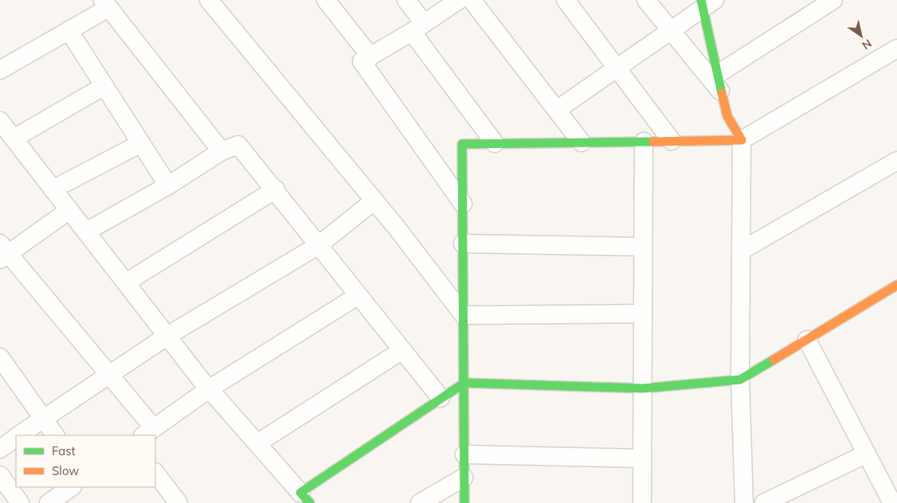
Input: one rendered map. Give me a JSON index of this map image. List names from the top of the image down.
{
  "legend": ["Fast", "Slow"],
  "north": "bottom right"
}
